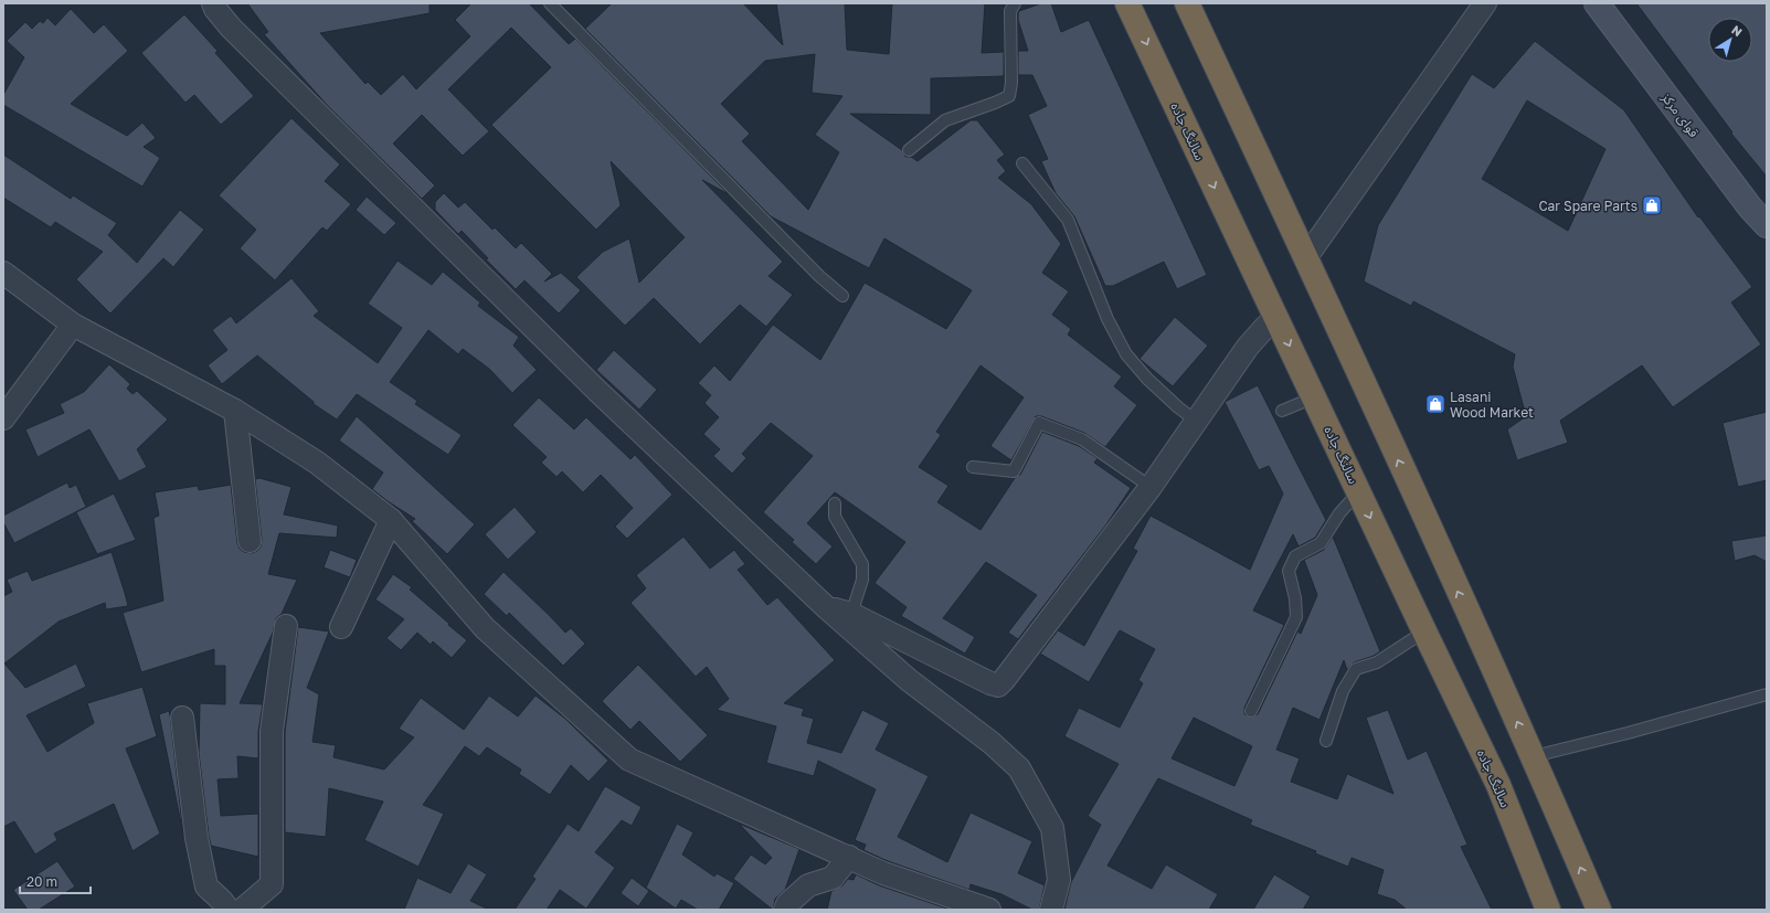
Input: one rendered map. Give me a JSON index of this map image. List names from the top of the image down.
{
  "streets": {
    "highway": ["سالنگ جاده"],
    "main road": ["قوای مرکز"]
  },
  "places": {
    "shop": ["Car Spare Parts", "Lasani Wood Market"]
  },
  "scale_bar": "20 m",
  "north": "top right"
}
